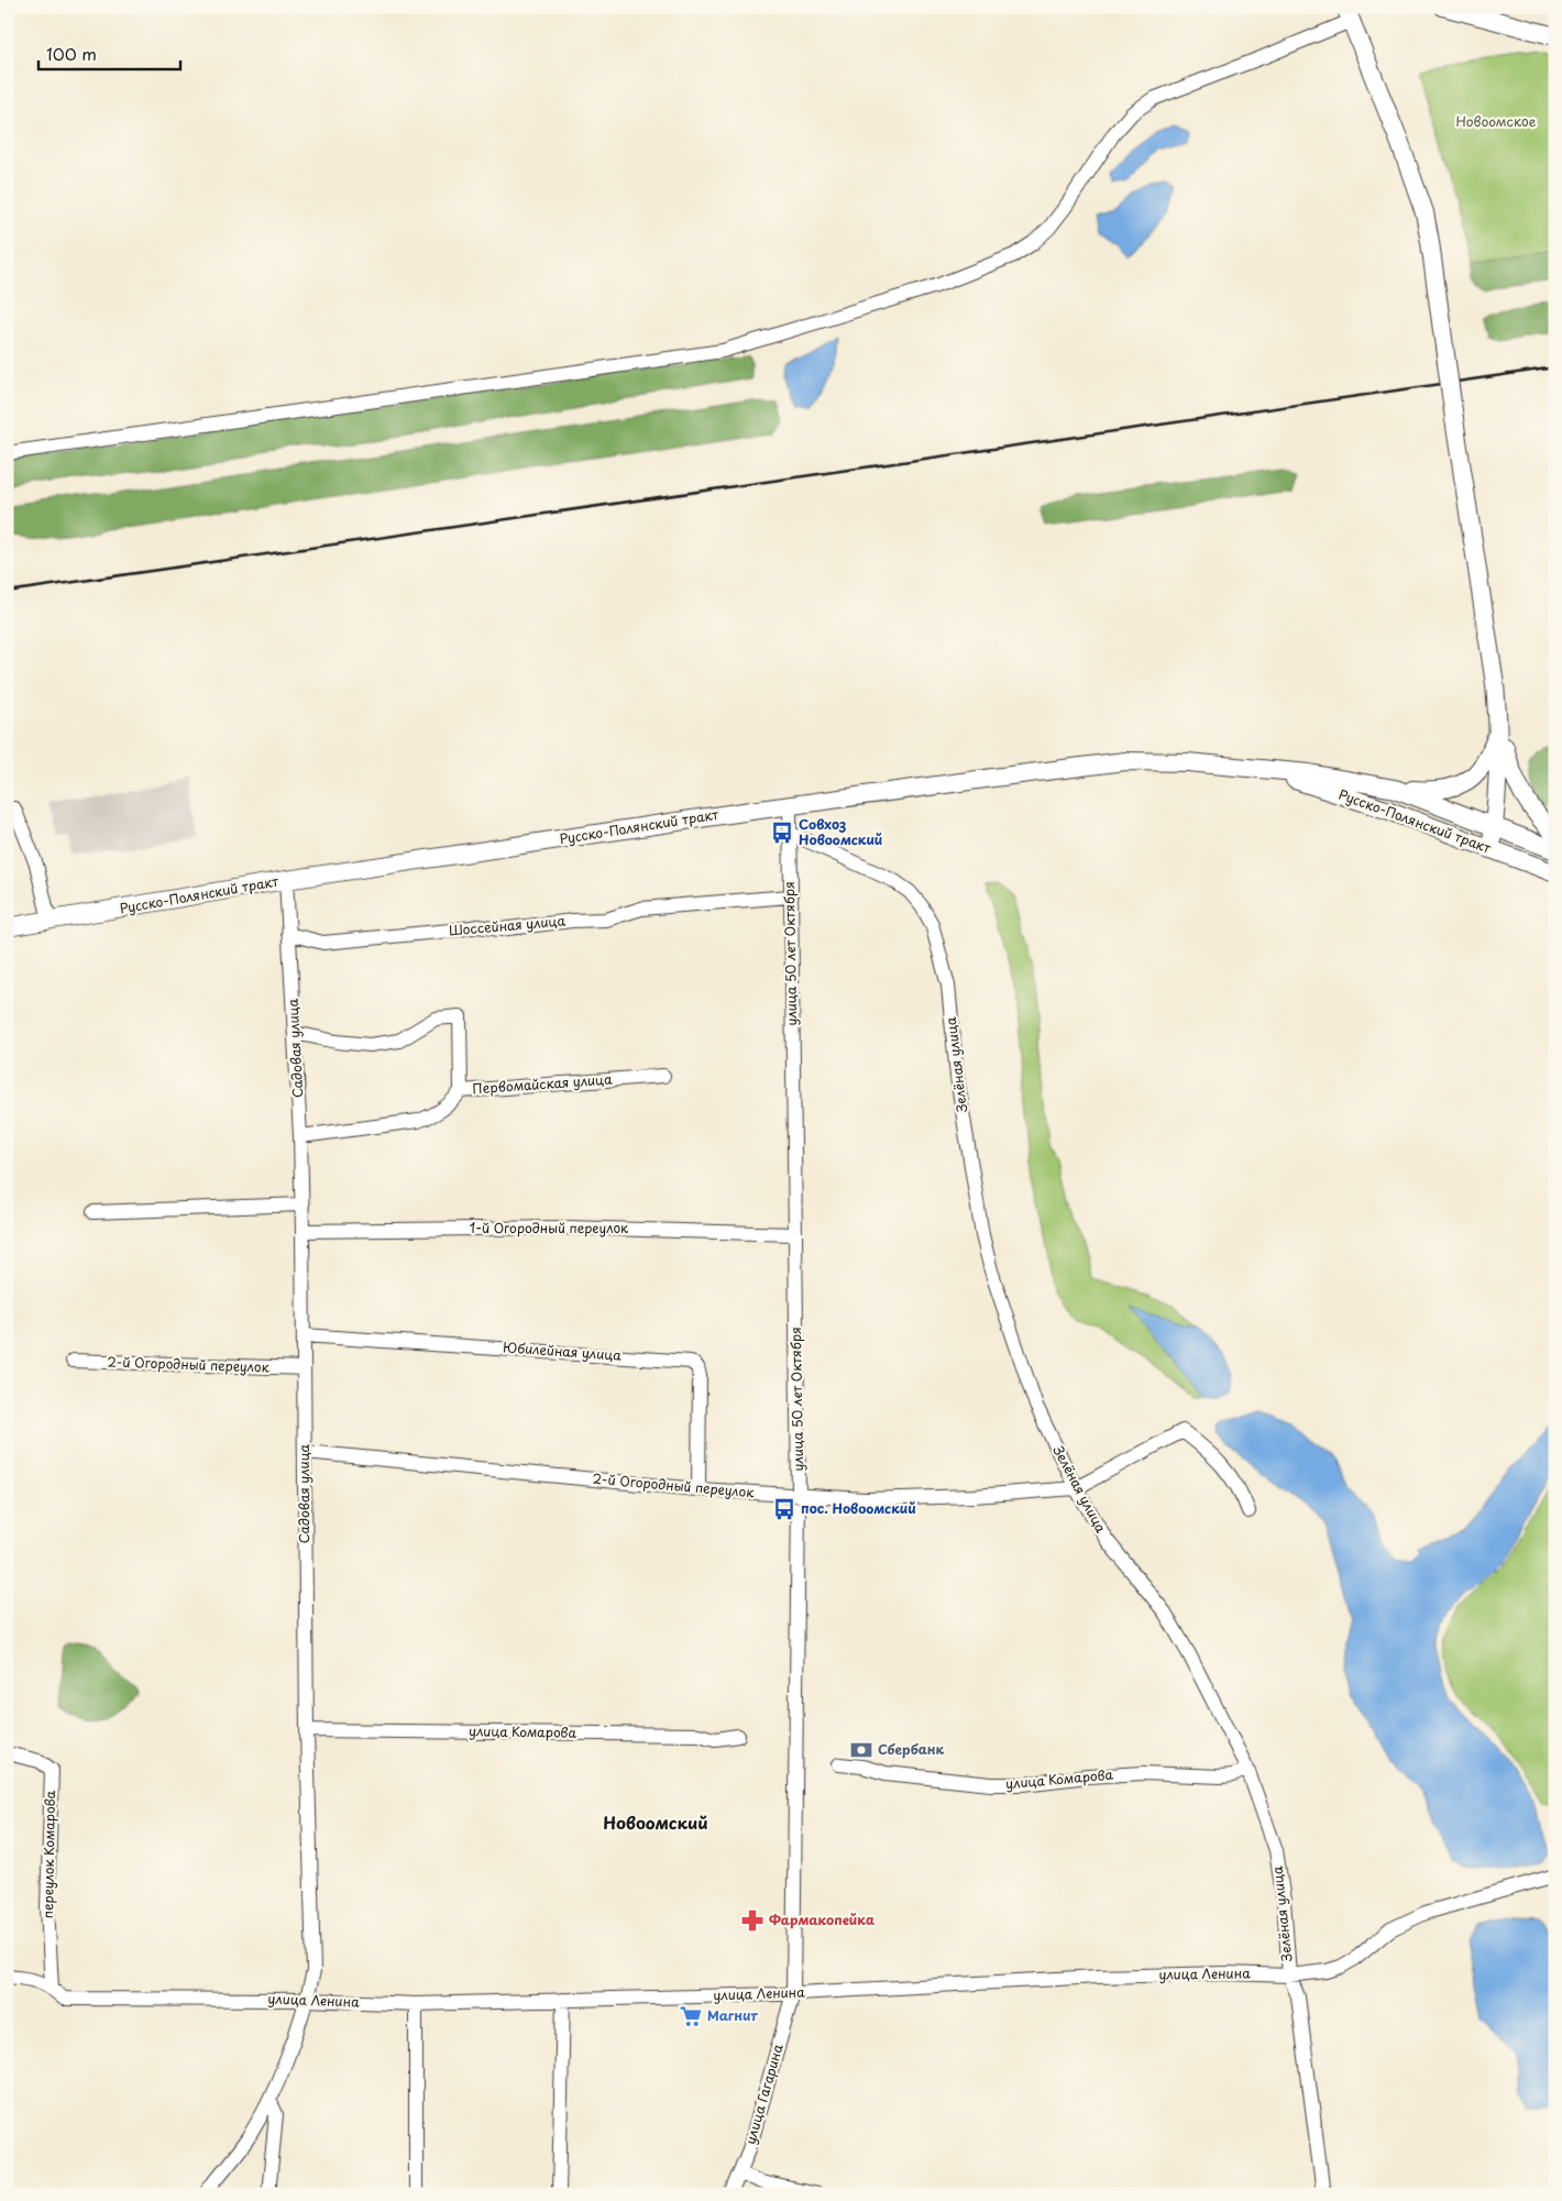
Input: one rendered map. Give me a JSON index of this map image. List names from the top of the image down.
{
  "streets": {
    "main road": ["Русско-Полянский тракт"],
    "street": [
      "Шоссейная улица",
      "улица 50 лет Октября",
      "Садовая улица",
      "Зелёная улица",
      "Первомайская улица",
      "1-й Огородный переулок",
      "Юбилейная улица",
      "2-й Огородный переулок",
      "улица Комарова",
      "переулок Комарова",
      "улица Ленина",
      "улица Гагарина"
    ]
  },
  "crossings": [
    ["Русско-Полянский тракт", "улица 50 лет Октября"],
    ["Русско-Полянский тракт", "Садовая улица"],
    ["Шоссейная улица", "улица 50 лет Октября"],
    ["Шоссейная улица", "Садовая улица"],
    ["улица 50 лет Октября", "Зелёная улица"],
    ["улица 50 лет Октября", "1-й Огородный переулок"],
    ["улица 50 лет Октября", "2-й Огородный переулок"],
    ["улица 50 лет Октября", "улица Ленина"],
    ["улица 50 лет Октября", "улица Гагарина"],
    ["Садовая улица", "Первомайская улица"],
    ["Садовая улица", "1-й Огородный переулок"],
    ["Садовая улица", "Юбилейная улица"],
    ["Садовая улица", "2-й Огородный переулок"],
    ["Садовая улица", "улица Комарова"],
    ["Садовая улица", "улица Ленина"],
    ["Зелёная улица", "2-й Огородный переулок"],
    ["Зелёная улица", "улица Комарова"],
    ["Зелёная улица", "улица Ленина"],
    ["Юбилейная улица", "2-й Огородный переулок"],
    ["переулок Комарова", "улица Ленина"],
    ["улица Ленина", "улица Гагарина"]
  ],
  "districts": ["Новоомский"],
  "parks": ["Новоомское"],
  "places": {
    "bus stop": ["Совхоз Новоомский", "пос. Новоомский"],
    "bank": ["Сбербанк"],
    "pharmacy": ["Фармакопейка"],
    "supermarket": ["Магнит"]
  },
  "scale_bar": "100 m"
}
